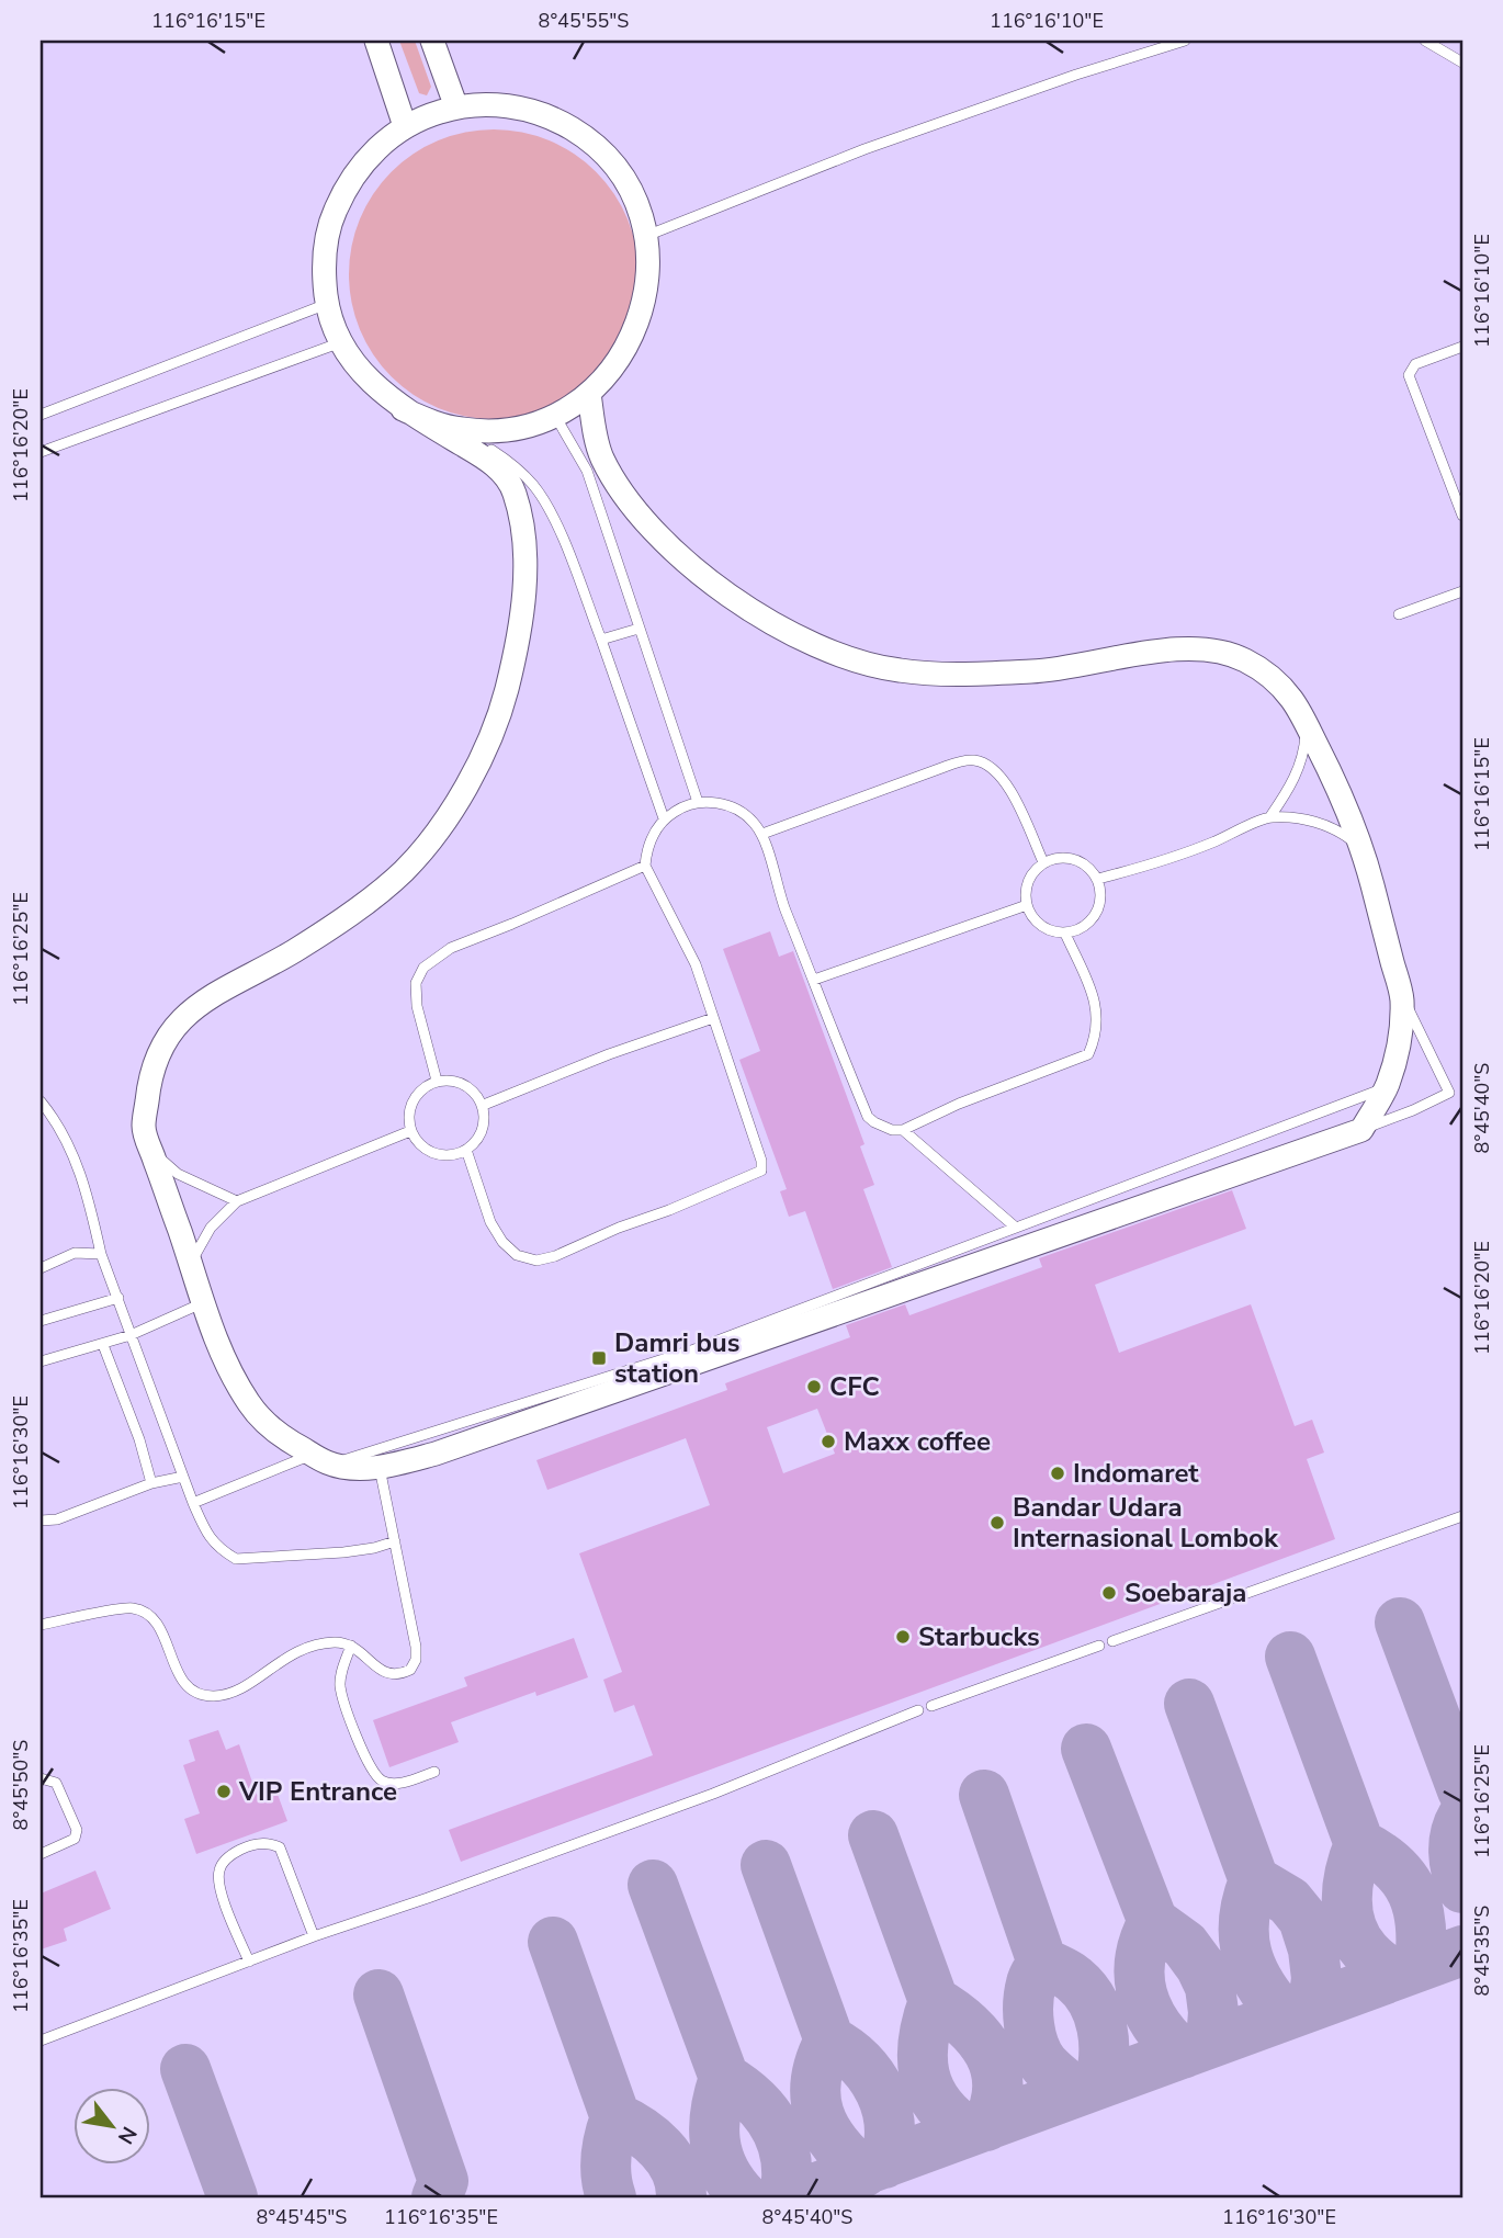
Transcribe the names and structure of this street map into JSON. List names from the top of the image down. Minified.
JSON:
{"places":{"transit":["Damri bus station"],"other":["CFC","Maxx coffee","Indomaret","Bandar Udara Internasional Lombok","Soebaraja","Starbucks","VIP Entrance"]},"north":"bottom right","coordinates":["116°16'15\"E","8°45'55\"S","116°16'10\"E","116°16'20\"E","116°16'25\"E","8°45'40\"S","116°16'30\"E","8°45'50\"S","8°45'35\"S","116°16'35\"E","8°45'45\"S"]}
